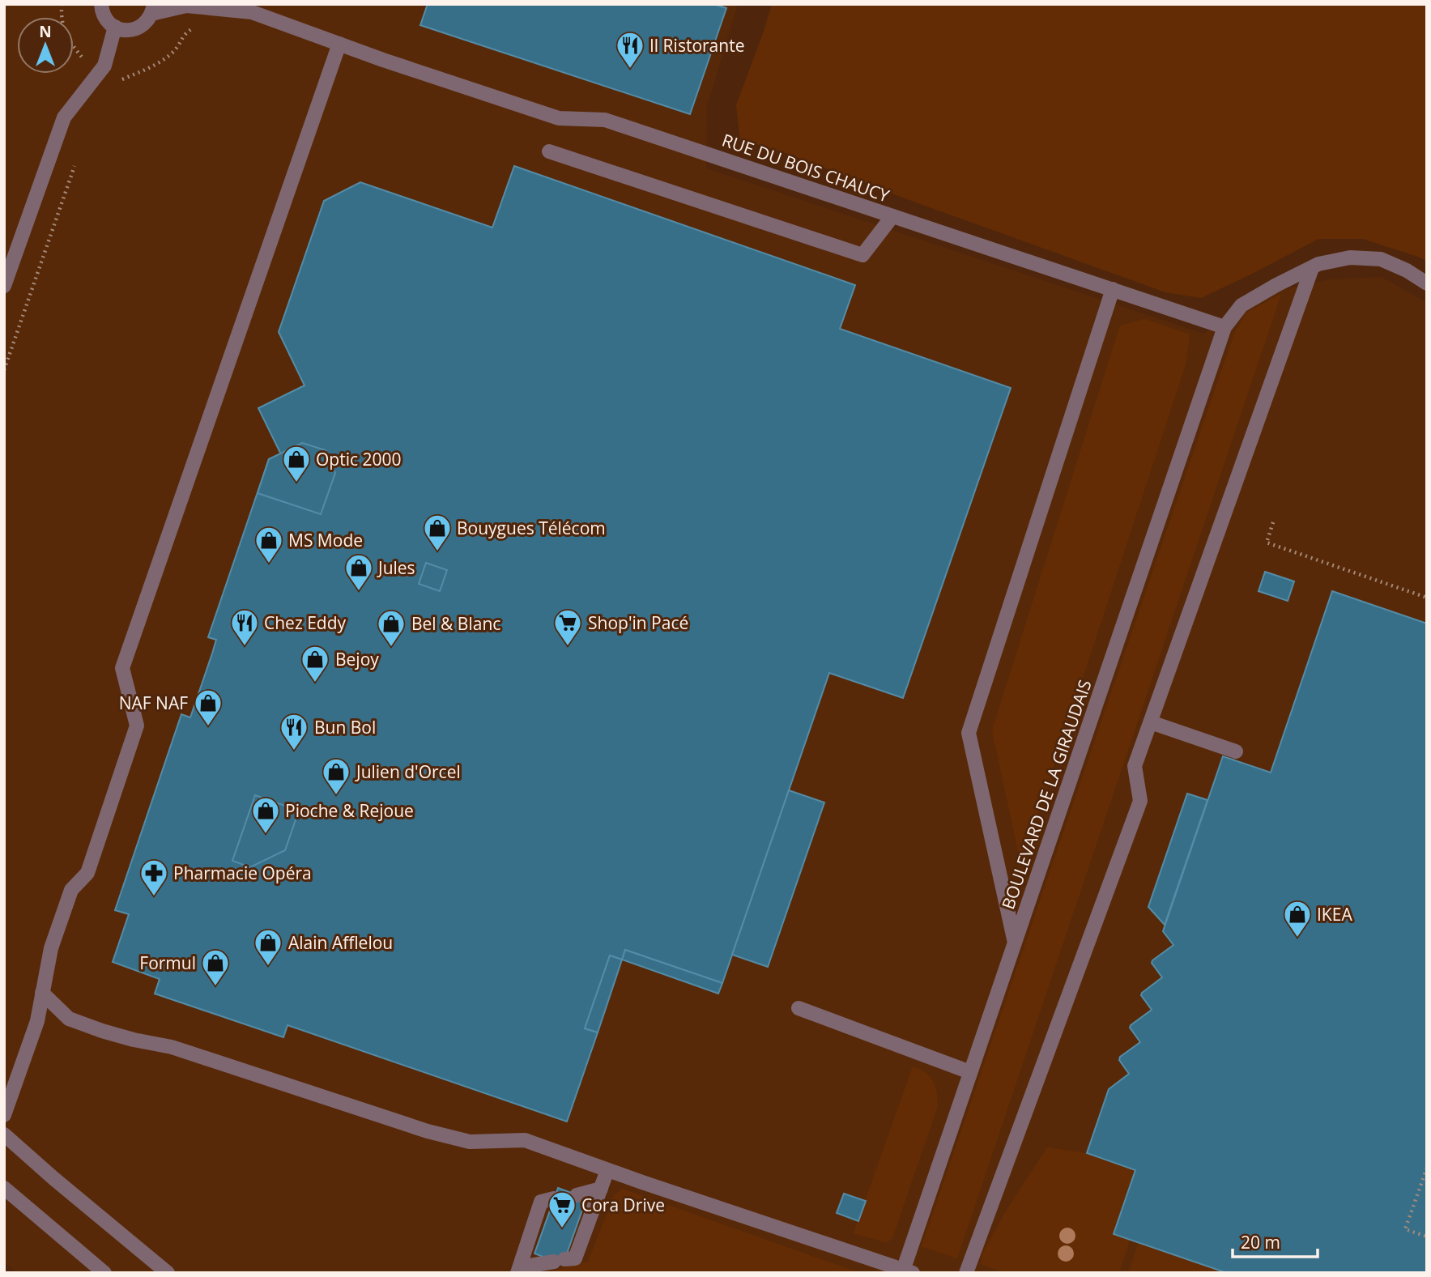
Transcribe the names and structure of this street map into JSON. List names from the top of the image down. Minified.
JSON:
{"streets":{"lane":["RUE DU BOIS CHAUCY","BOULEVARD DE LA GIRAUDAIS"]},"crossings":[["RUE DU BOIS CHAUCY","BOULEVARD DE LA GIRAUDAIS"]],"places":{"restaurant":["Il Ristorante","Chez Eddy","Bun Bol"],"shop":["Optic 2000","Bouygues Télécom","MS Mode","Jules","Bel & Blanc","Bejoy","NAF NAF","Julien d'Orcel","Pioche & Rejoue","IKEA","Alain Afflelou","Formul"],"supermarket":["Shop'in Pacé","Cora Drive"],"pharmacy":["Pharmacie Opéra"]},"scale_bar":"20 m","north":"top"}
